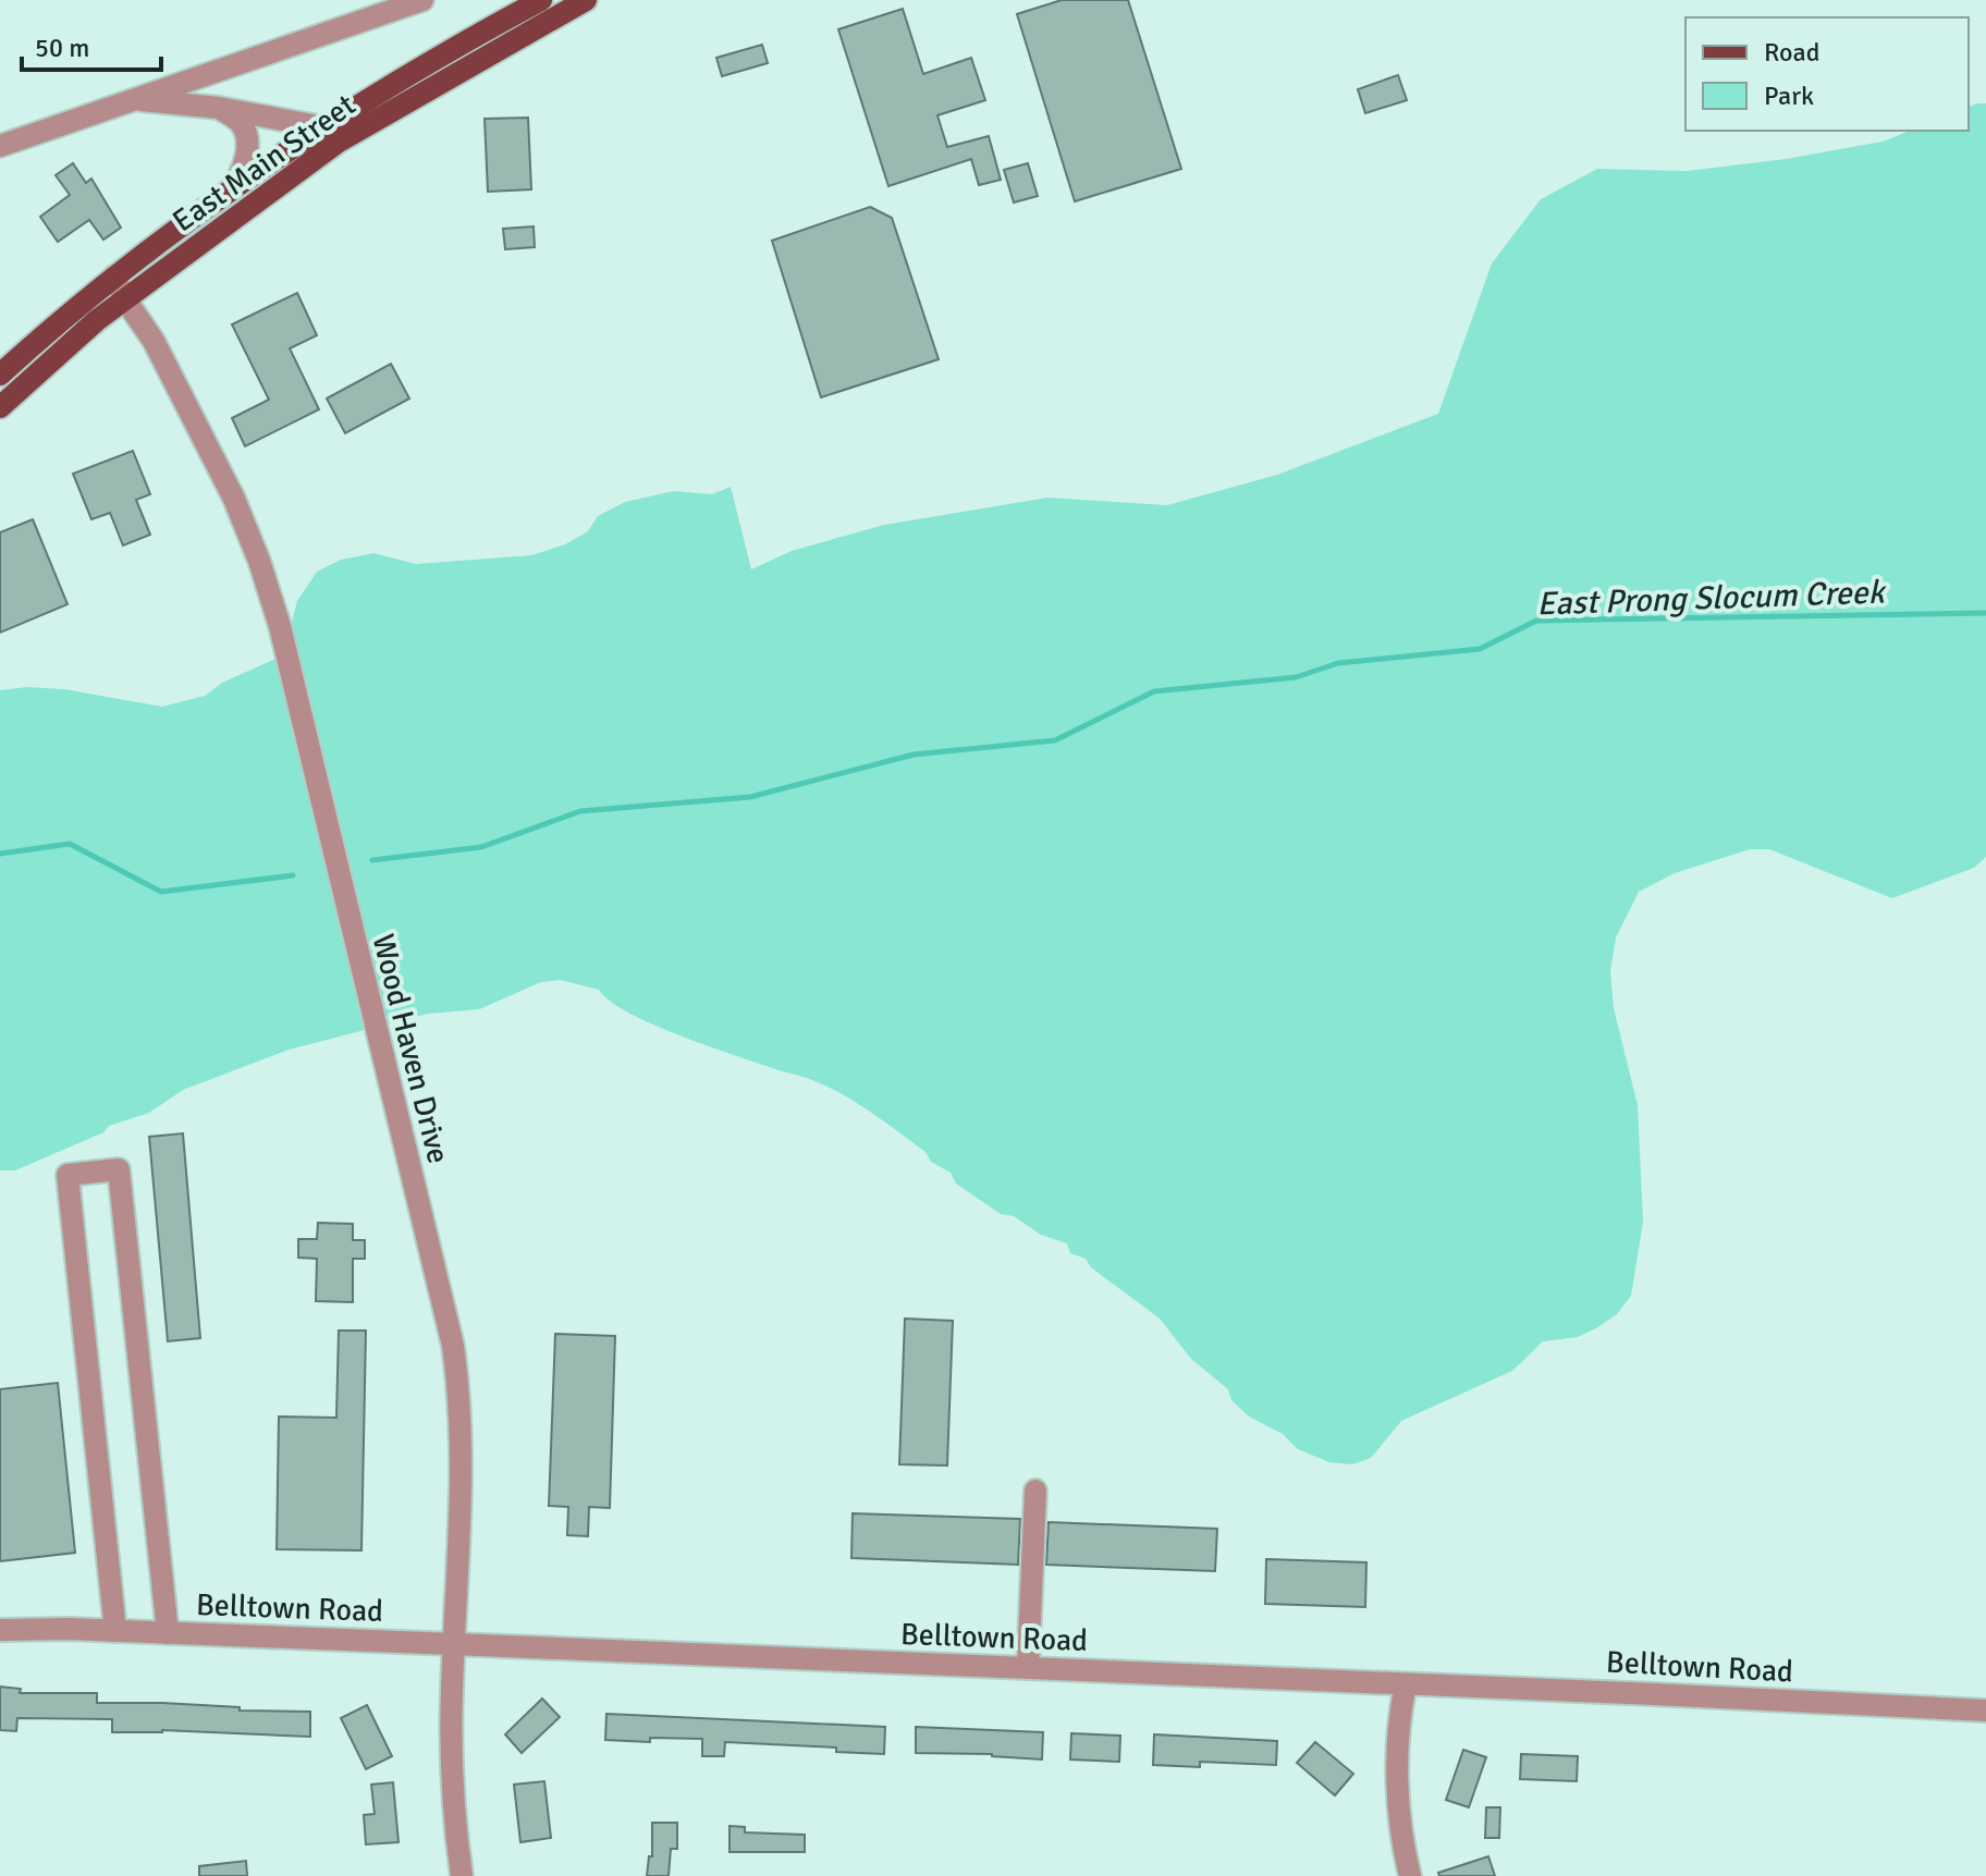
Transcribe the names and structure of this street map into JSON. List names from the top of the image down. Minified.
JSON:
{"streets":{"main road":["East Main Street"],"street":["Wood Haven Drive","Belltown Road"]},"crossings":[["East Main Street","Wood Haven Drive"],["Wood Haven Drive","Belltown Road"]],"water":["East Prong Slocum Creek"],"legend":["Road","Park"],"scale_bar":"50 m"}
